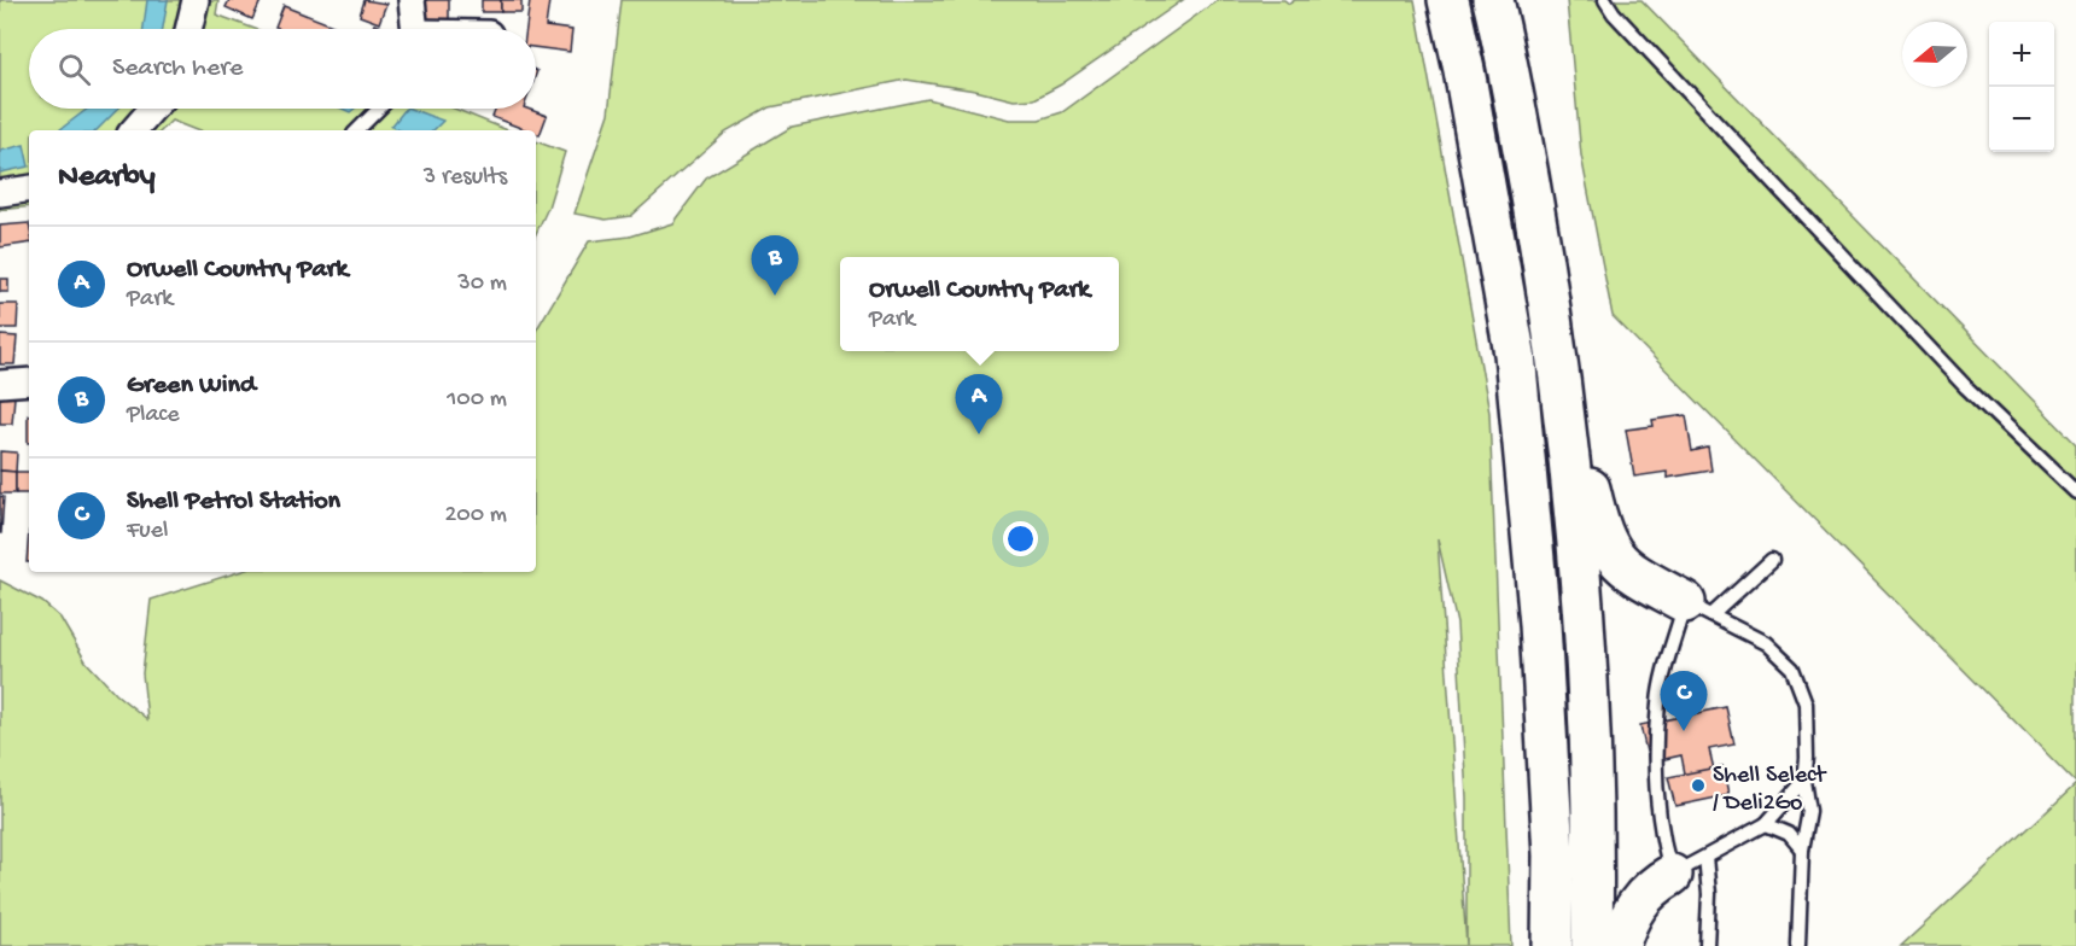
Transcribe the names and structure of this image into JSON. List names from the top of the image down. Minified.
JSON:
{"places":["Shell Select / Deli2Go"],"north":"left","page":{"map_buttons":["+","−"],"search":"Search here","heading":["Nearby","3 results"],"list":[{"mark":"A","name":"Orwell Country Park","note":"Park","value":"30 m"},{"mark":"B","name":"Green Wind","note":"Place","value":"100 m"},{"mark":"C","name":"Shell Petrol Station","note":"Fuel","value":"200 m"}],"pins":["B","A","C"],"popup":["Orwell Country Park","Park"]}}
